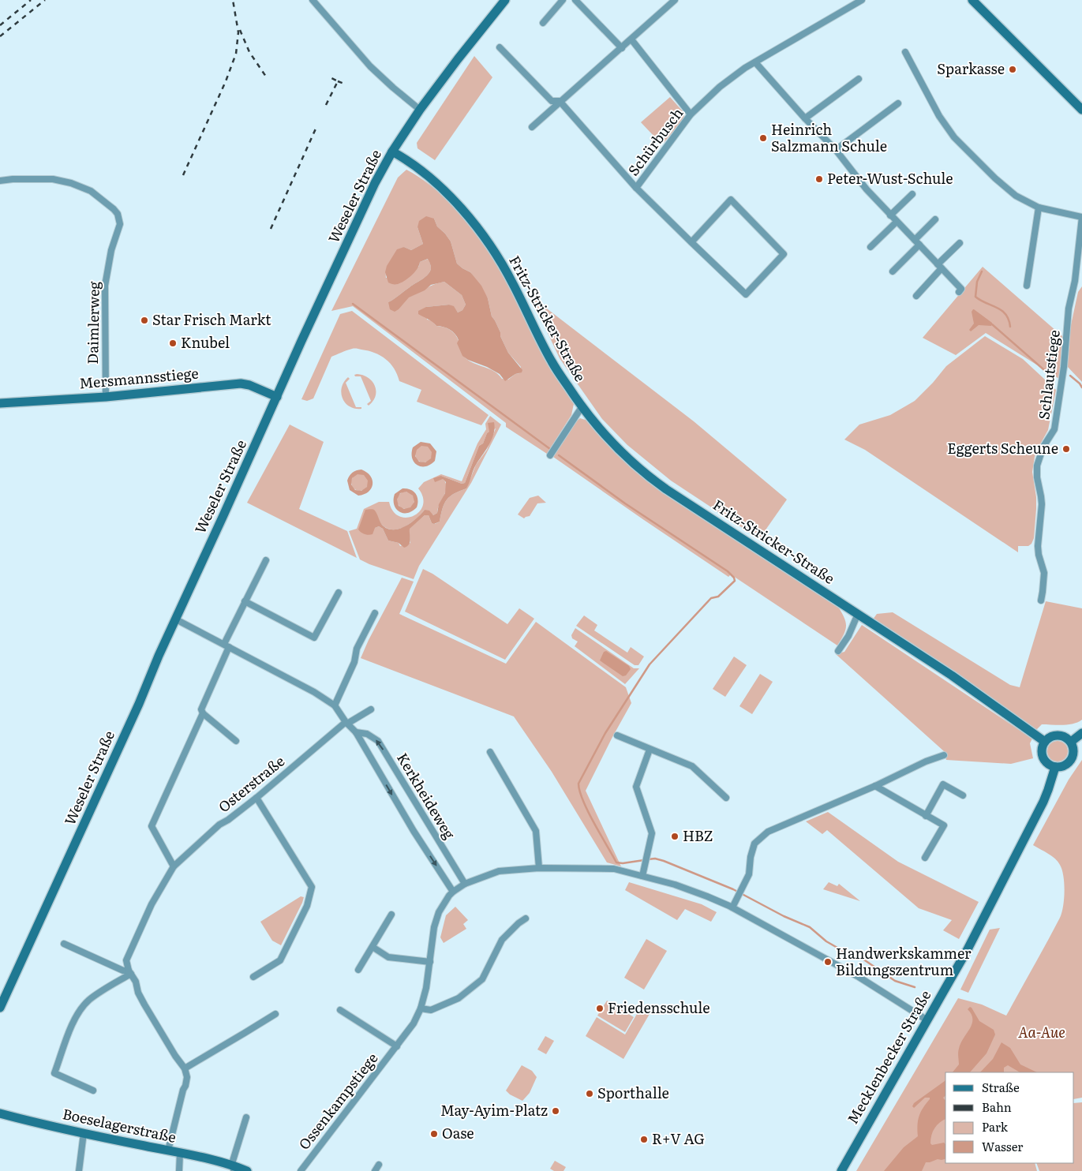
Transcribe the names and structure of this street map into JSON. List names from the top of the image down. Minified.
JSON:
{"streets":{"main road":["Weseler Straße","Fritz-Stricker-Straße","Mersmannsstiege","Mecklenbecker Straße","Boeselagerstraße"],"street":["Schürbusch","Daimlerweg","Schlautstiege","Osterstraße","Kerkheideweg","Ossenkampstiege"]},"crossings":[["Weseler Straße","Fritz-Stricker-Straße"],["Weseler Straße","Mersmannsstiege"],["Weseler Straße","Kerkheideweg"],["Fritz-Stricker-Straße","Mecklenbecker Straße"],["Daimlerweg","Mersmannsstiege"],["Osterstraße","Kerkheideweg"],["Kerkheideweg","Ossenkampstiege"],["Mecklenbecker Straße","Ossenkampstiege"]],"parks":["Aa-Aue"],"places":["Sparkasse","Heinrich Salzmann Schule","Peter-Wust-Schule","Star Frisch Markt","Knubel","Eggerts Scheune","HBZ","Handwerkskammer Bildungszentrum","Friedensschule","Sporthalle","May-Ayim-Platz","Oase","R+V AG"],"legend":["Straße","Bahn","Park","Wasser"]}
